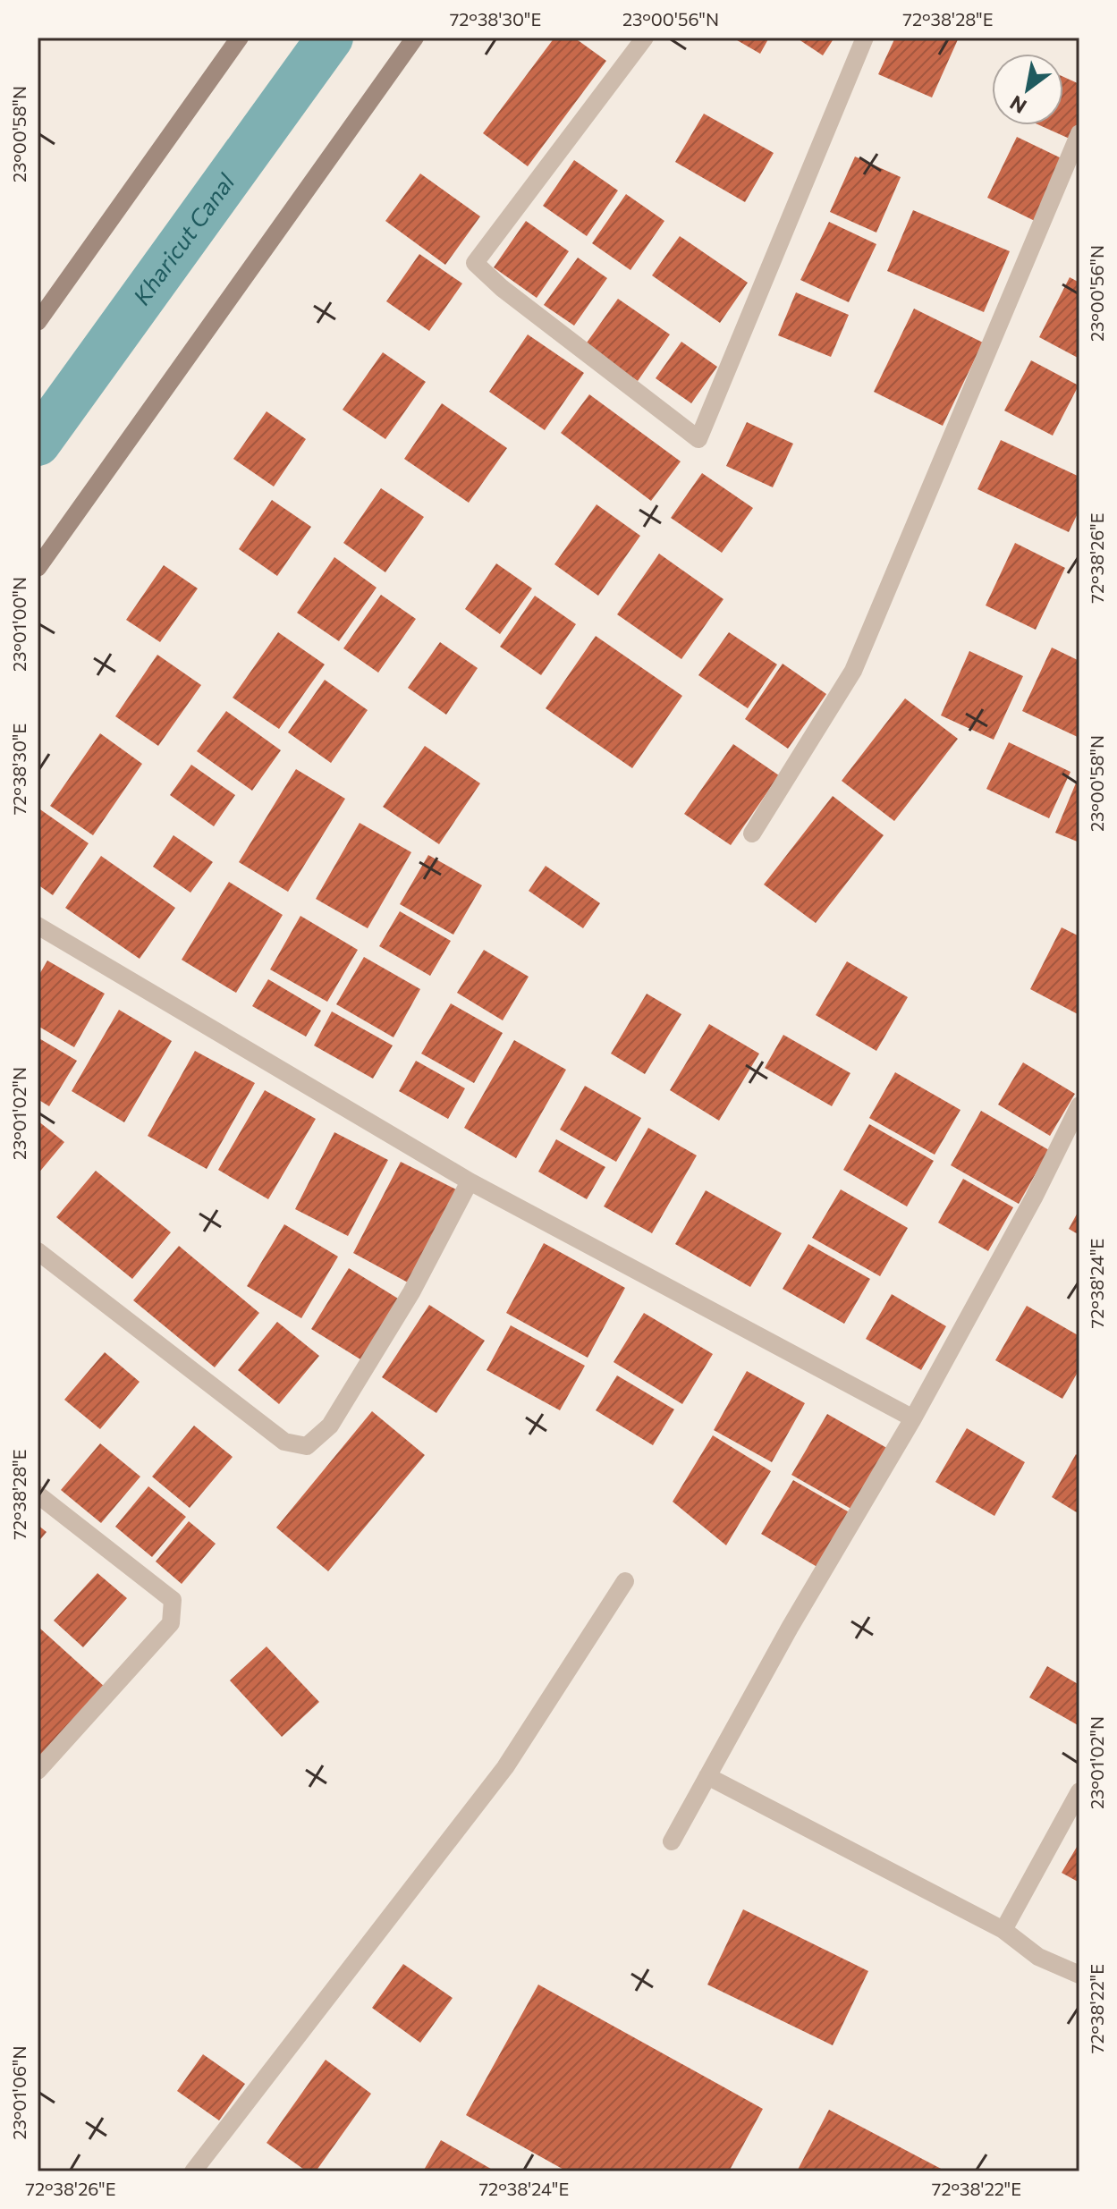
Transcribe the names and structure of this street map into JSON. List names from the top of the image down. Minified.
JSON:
{"water":["Kharicut Canal"],"north":"bottom left","coordinates":["72°38'30\"E","23°00'56\"N","72°38'28\"E","23°00'58\"N","72°38'26\"E","23°01'00\"N","23°01'02\"N","72°38'24\"E","72°38'22\"E","23°01'06\"N"]}
